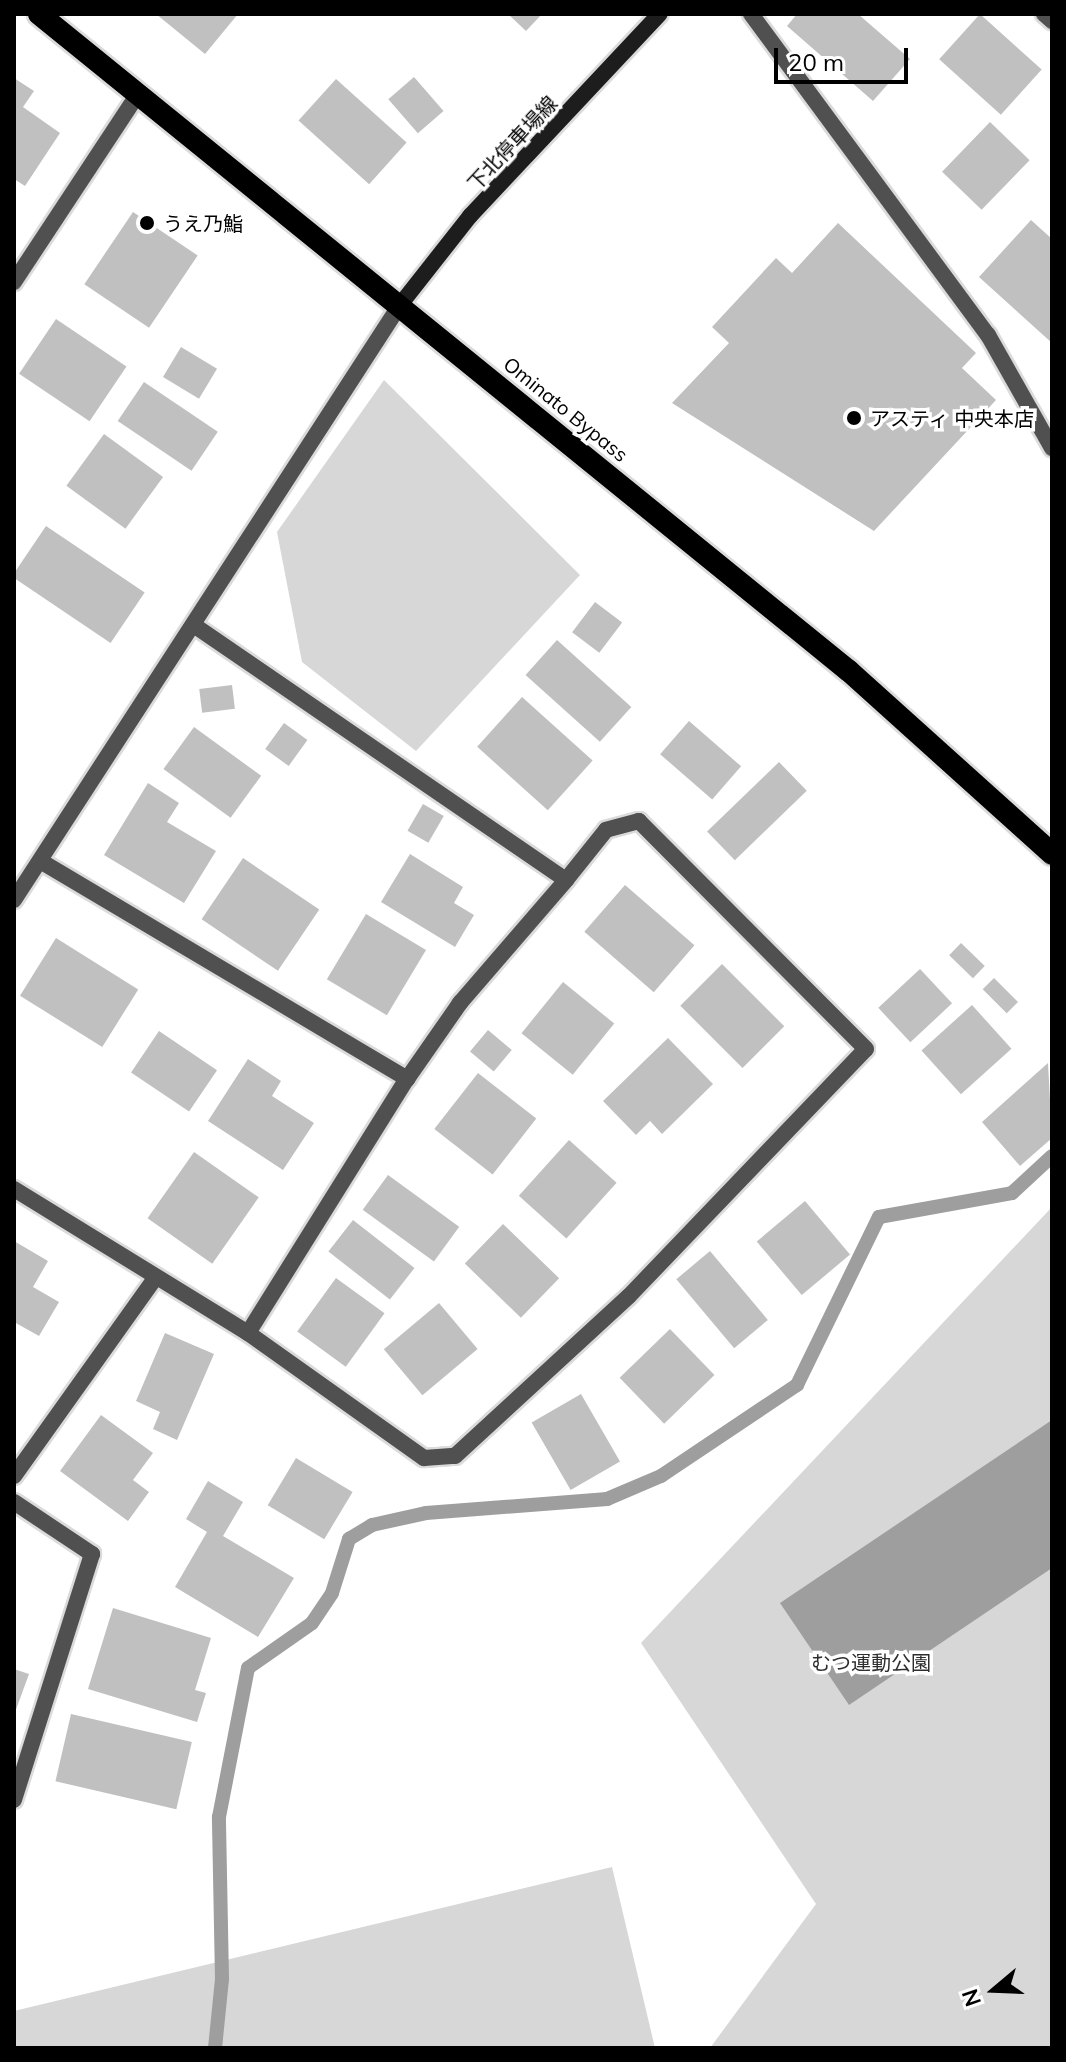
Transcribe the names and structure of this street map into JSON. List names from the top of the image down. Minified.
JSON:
{"streets":{"highway":["Ominato Bypass"],"main road":["下北停車場線"]},"crossings":[["下北停車場線","Ominato Bypass"]],"parks":["むつ運動公園"],"places":["うえ乃鮨","アスティ 中央本店"],"scale_bar":"20 m","north":"left"}
